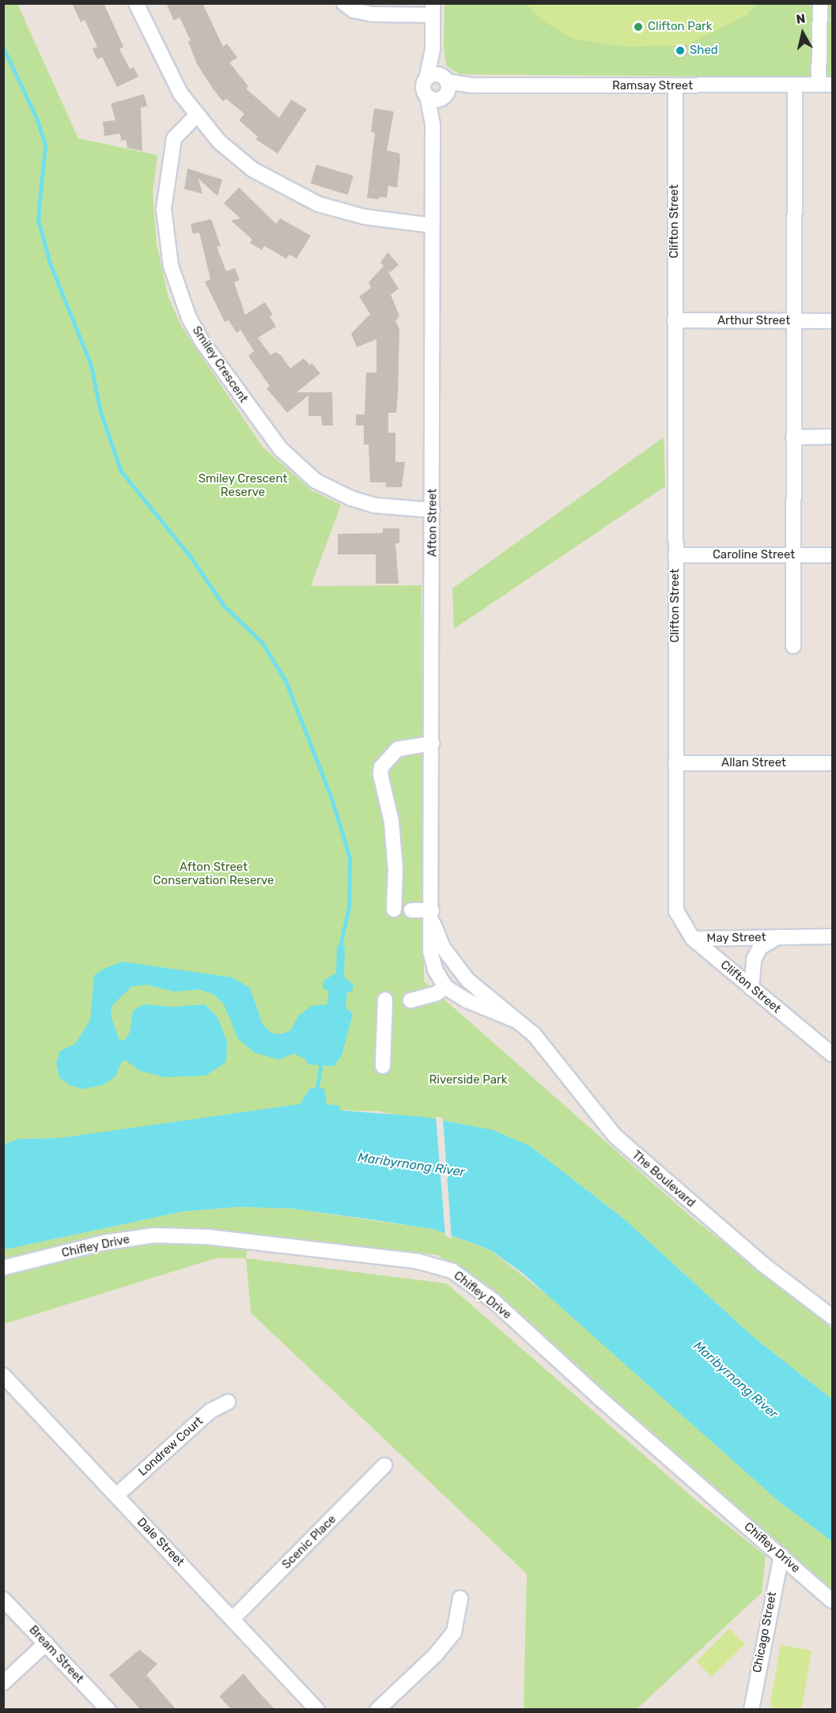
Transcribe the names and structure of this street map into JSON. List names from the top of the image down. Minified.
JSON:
{"streets":{"street":["Ramsay Street","Clifton Street","Arthur Street","Smiley Crescent","Afton Street","Caroline Street","Allan Street","May Street","The Boulevard","Chifley Drive","Londrew Court","Dale Street","Scenic Place","Chicago Street","Bream Street"]},"crossings":[["Ramsay Street","Clifton Street"],["Ramsay Street","Afton Street"],["Clifton Street","Arthur Street"],["Clifton Street","Caroline Street"],["Clifton Street","Allan Street"],["Clifton Street","May Street"],["Smiley Crescent","Afton Street"],["Afton Street","The Boulevard"],["Chifley Drive","Chicago Street"],["Londrew Court","Dale Street"],["Dale Street","Scenic Place"]],"water":["Maribyrnong River"],"parks":["Smiley Crescent Reserve","Afton Street Conservation Reserve","Riverside Park"],"places":["Clifton Park","Shed"],"north":"top"}
